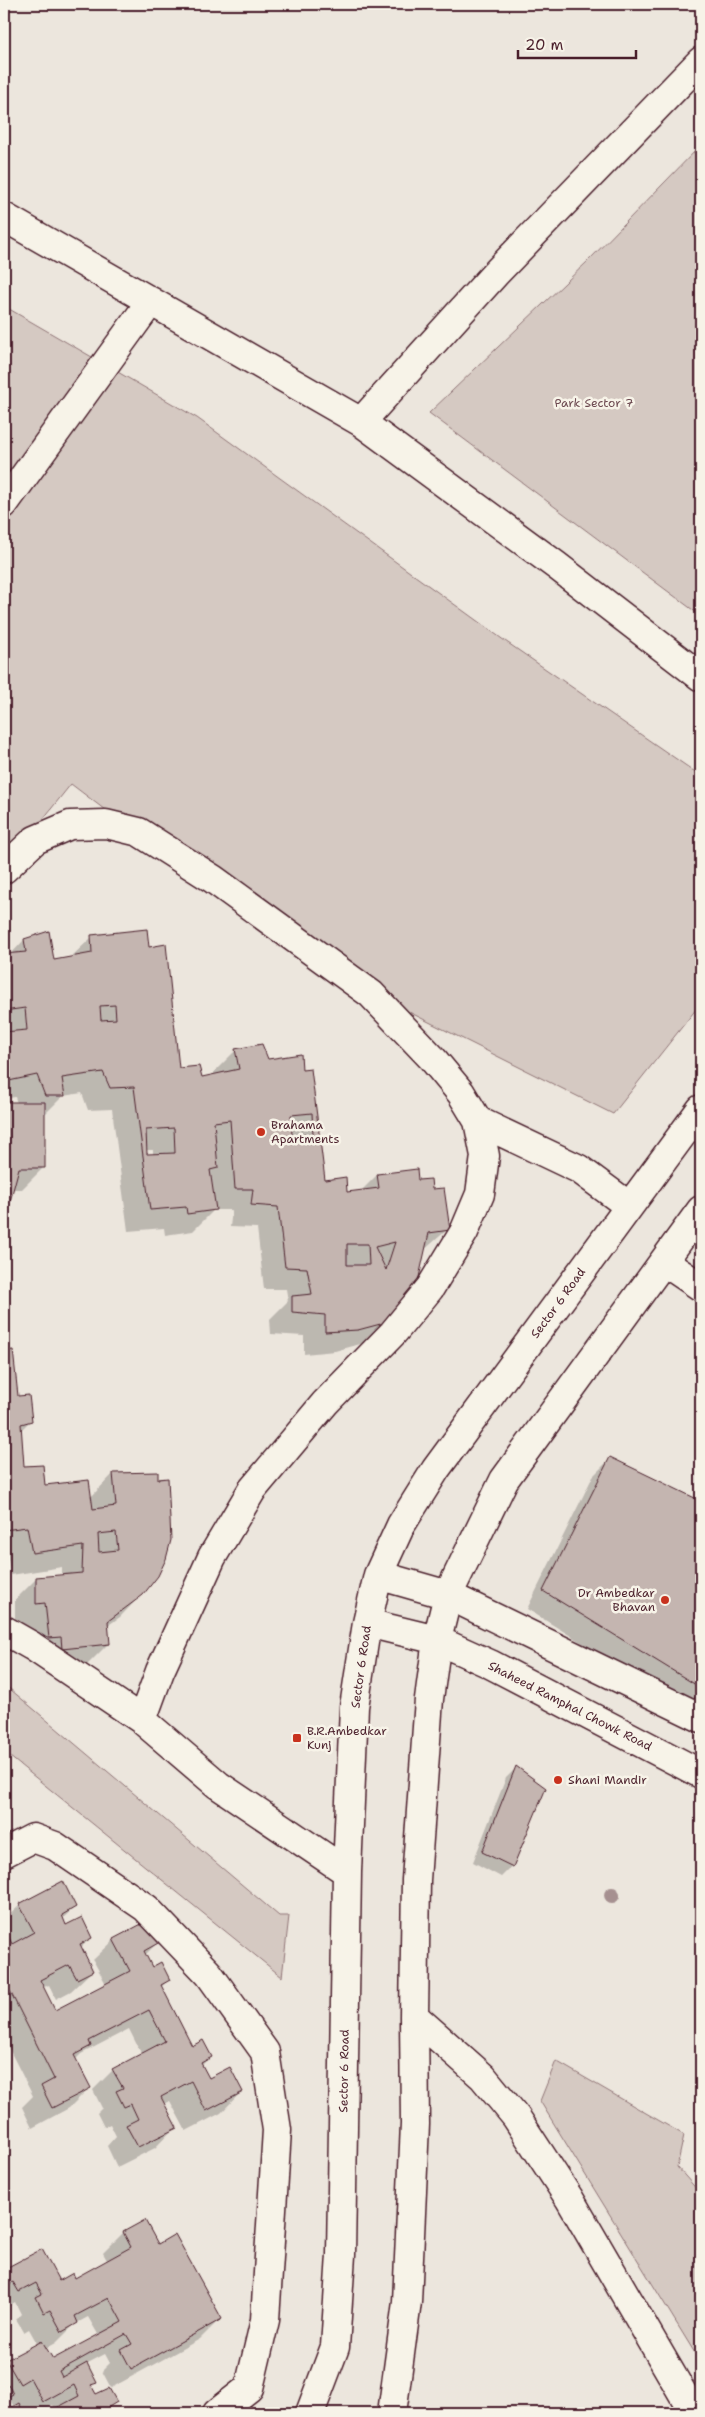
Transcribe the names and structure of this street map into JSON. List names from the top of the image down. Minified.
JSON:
{"streets":{"street":["Sector 6 Road","Shaheed Ramphal Chowk Road"]},"crossings":[["Sector 6 Road","Shaheed Ramphal Chowk Road"]],"parks":["Park Sector 7"],"places":{"other":["Brahama Apartments","Dr Ambedkar Bhavan","Shani Mandir"],"transit":["B.R.Ambedkar Kunj"]},"scale_bar":"20 m"}
